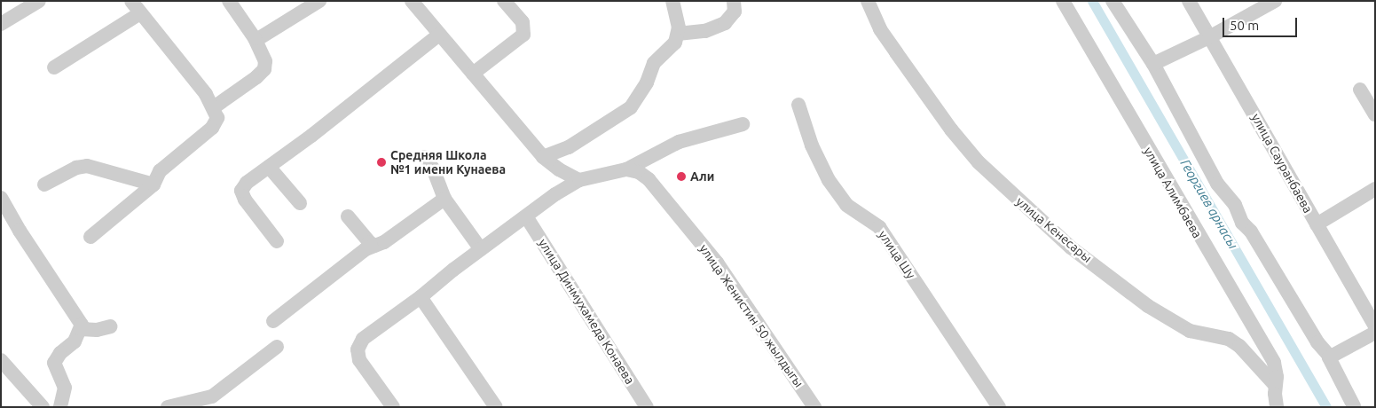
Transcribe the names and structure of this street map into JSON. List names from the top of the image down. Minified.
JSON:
{"streets":{"street":["улица Сауранбаева","улица Алимбаева","улица Кенесары","улица Шу","улица Динмухамеда Конаева","улица Женистин 50 жылдыгы"]},"crossings":[["улица Алимбаева","улица Кенесары"]],"water":["Георгиев арнасы"],"places":["Средняя Школа №1 имени Кунаева","Али"],"scale_bar":"50 m"}
